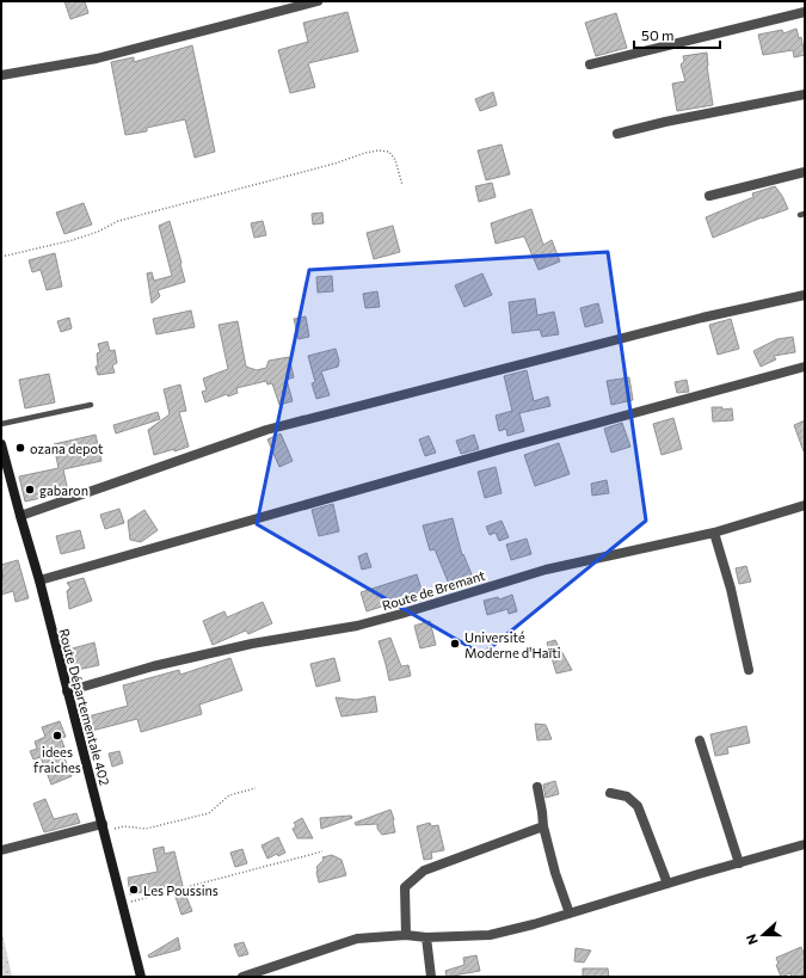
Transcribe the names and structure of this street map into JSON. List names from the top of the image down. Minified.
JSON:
{"streets":{"main road":["Route Départementale 402"],"street":["Route de Bremant"]},"crossings":[["Route de Bremant","Route Départementale 402"]],"places":["ozana depot","gabaron","Université Moderne d'Haïti","idees fraiches","Les Poussins"],"scale_bar":"50 m","north":"left"}
